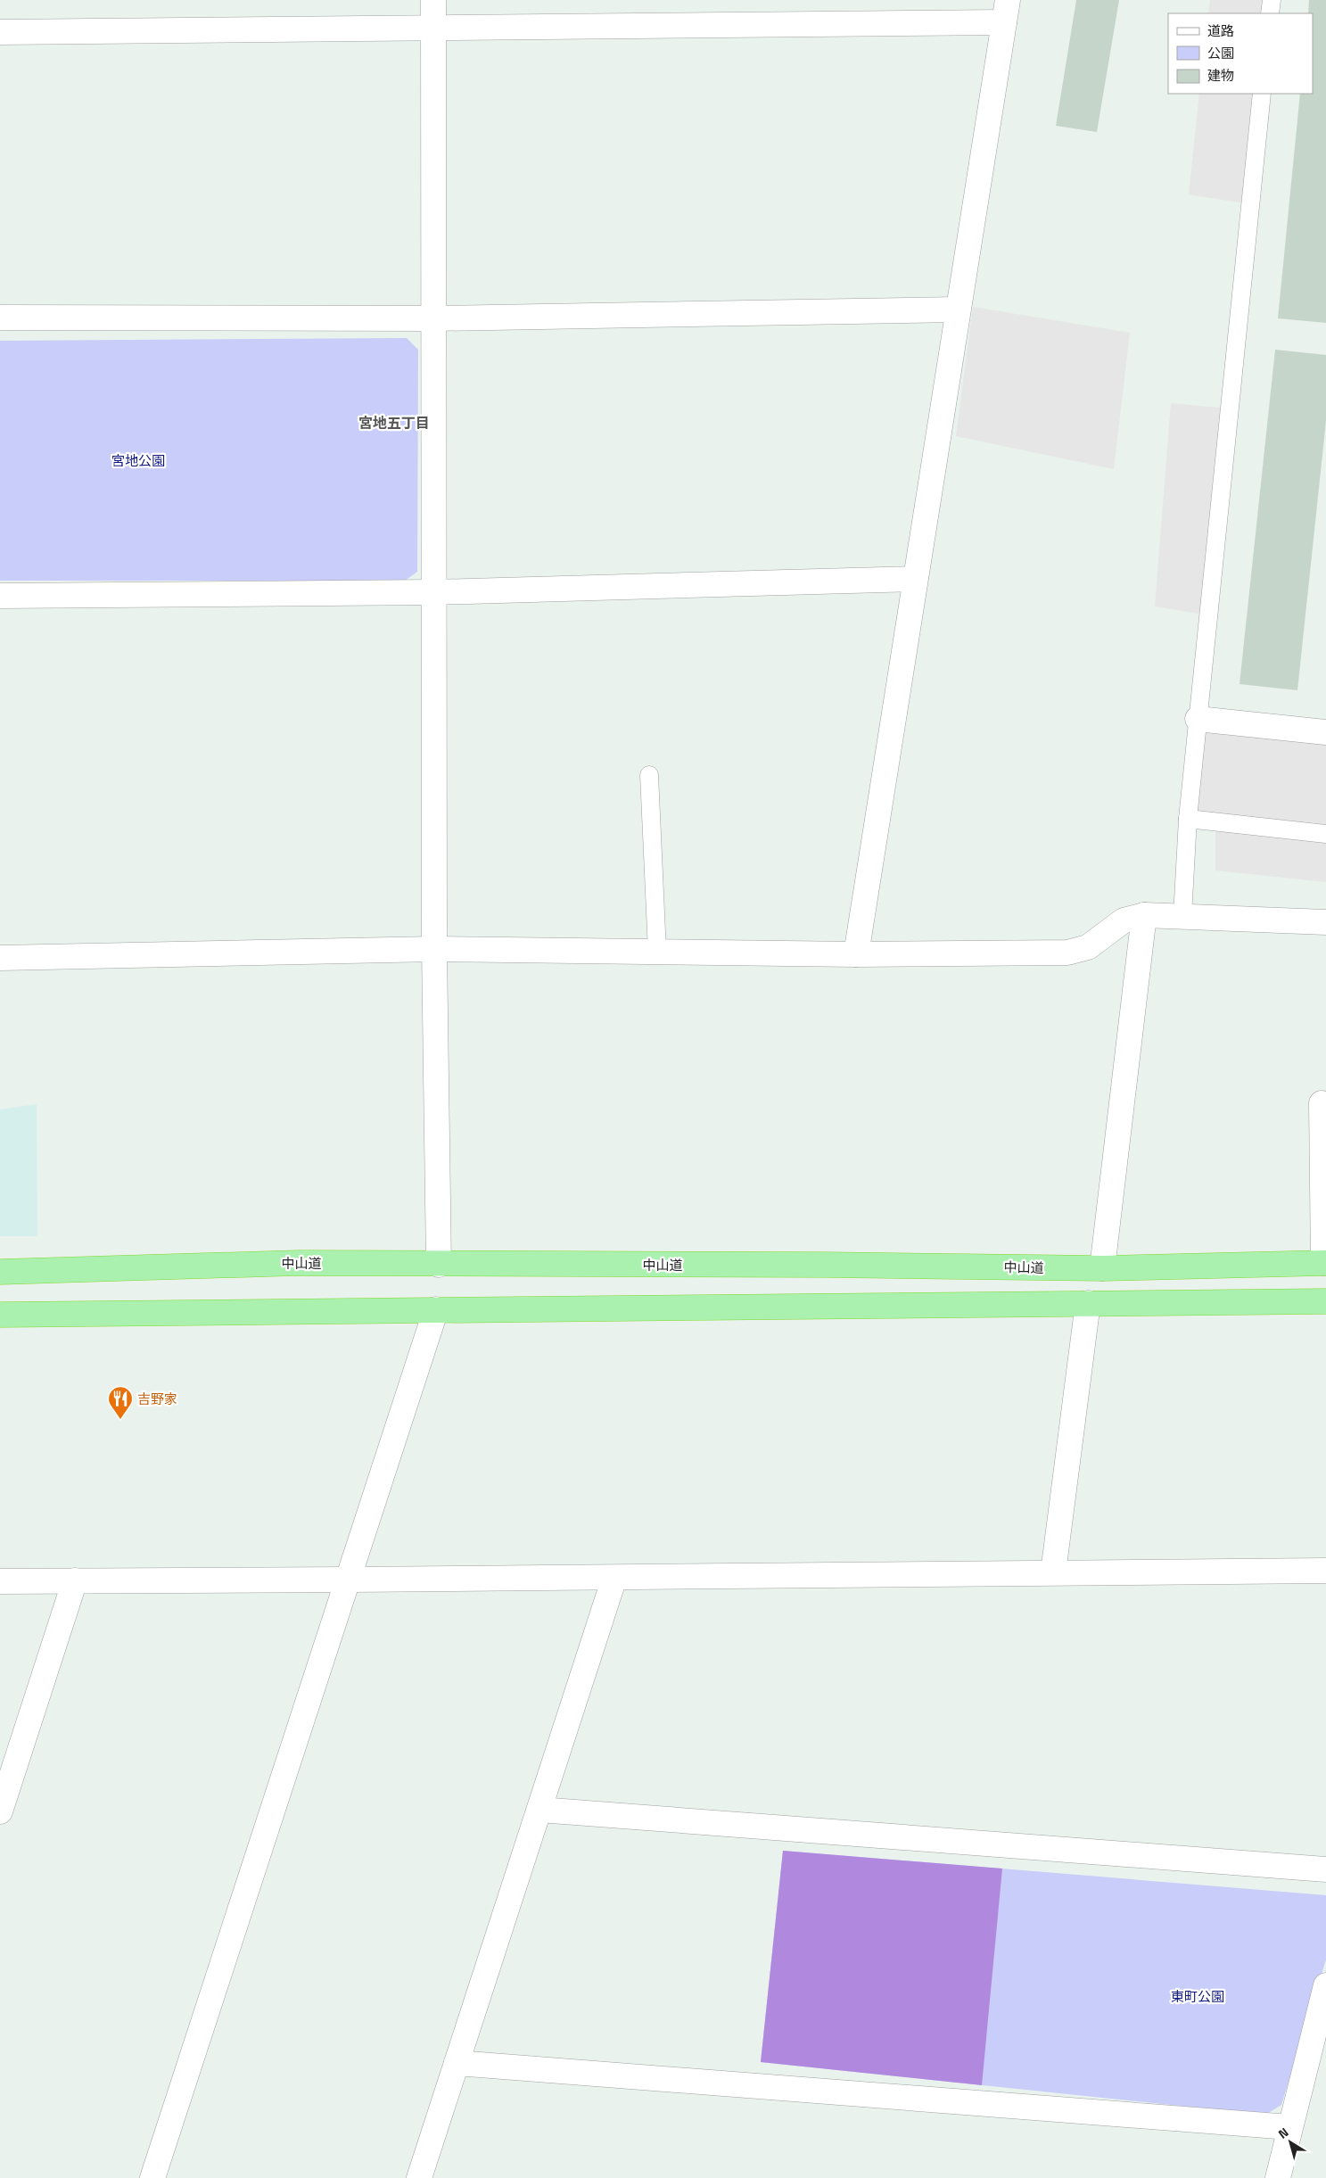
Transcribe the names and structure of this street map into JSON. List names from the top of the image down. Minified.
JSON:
{"streets":{"highway":["中山道"]},"districts":["宮地五丁目"],"parks":["宮地公園","東町公園"],"places":{"restaurant":["吉野家"]},"legend":["道路","公園","建物"],"north":"top left"}
